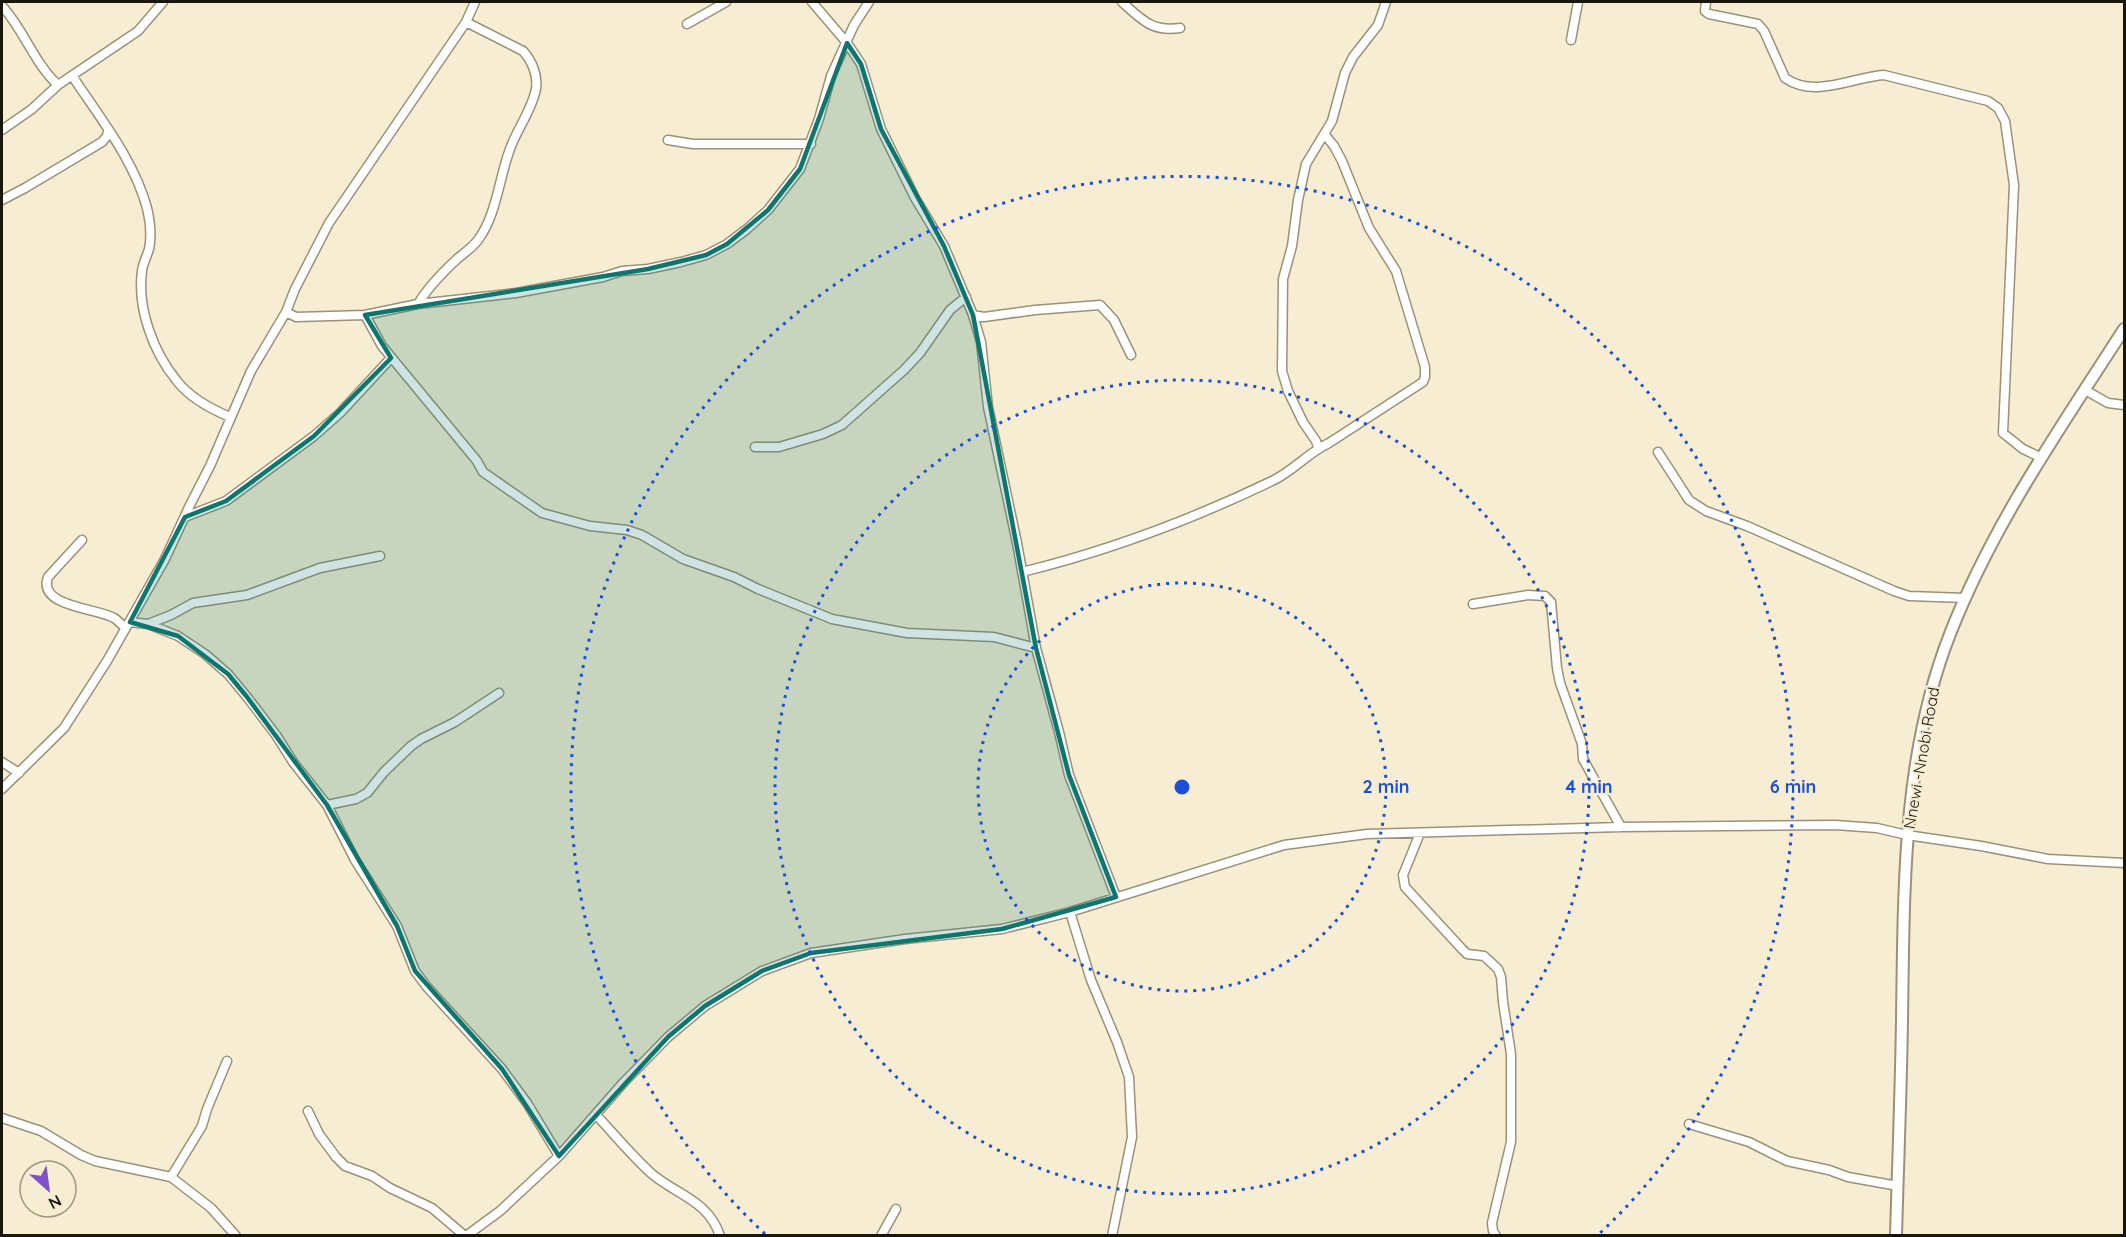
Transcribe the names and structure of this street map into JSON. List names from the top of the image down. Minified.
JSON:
{"streets":{"main road":["Nnewi -Nnobi Road"]},"north":"bottom right","rings":["2 min","4 min","6 min"]}
